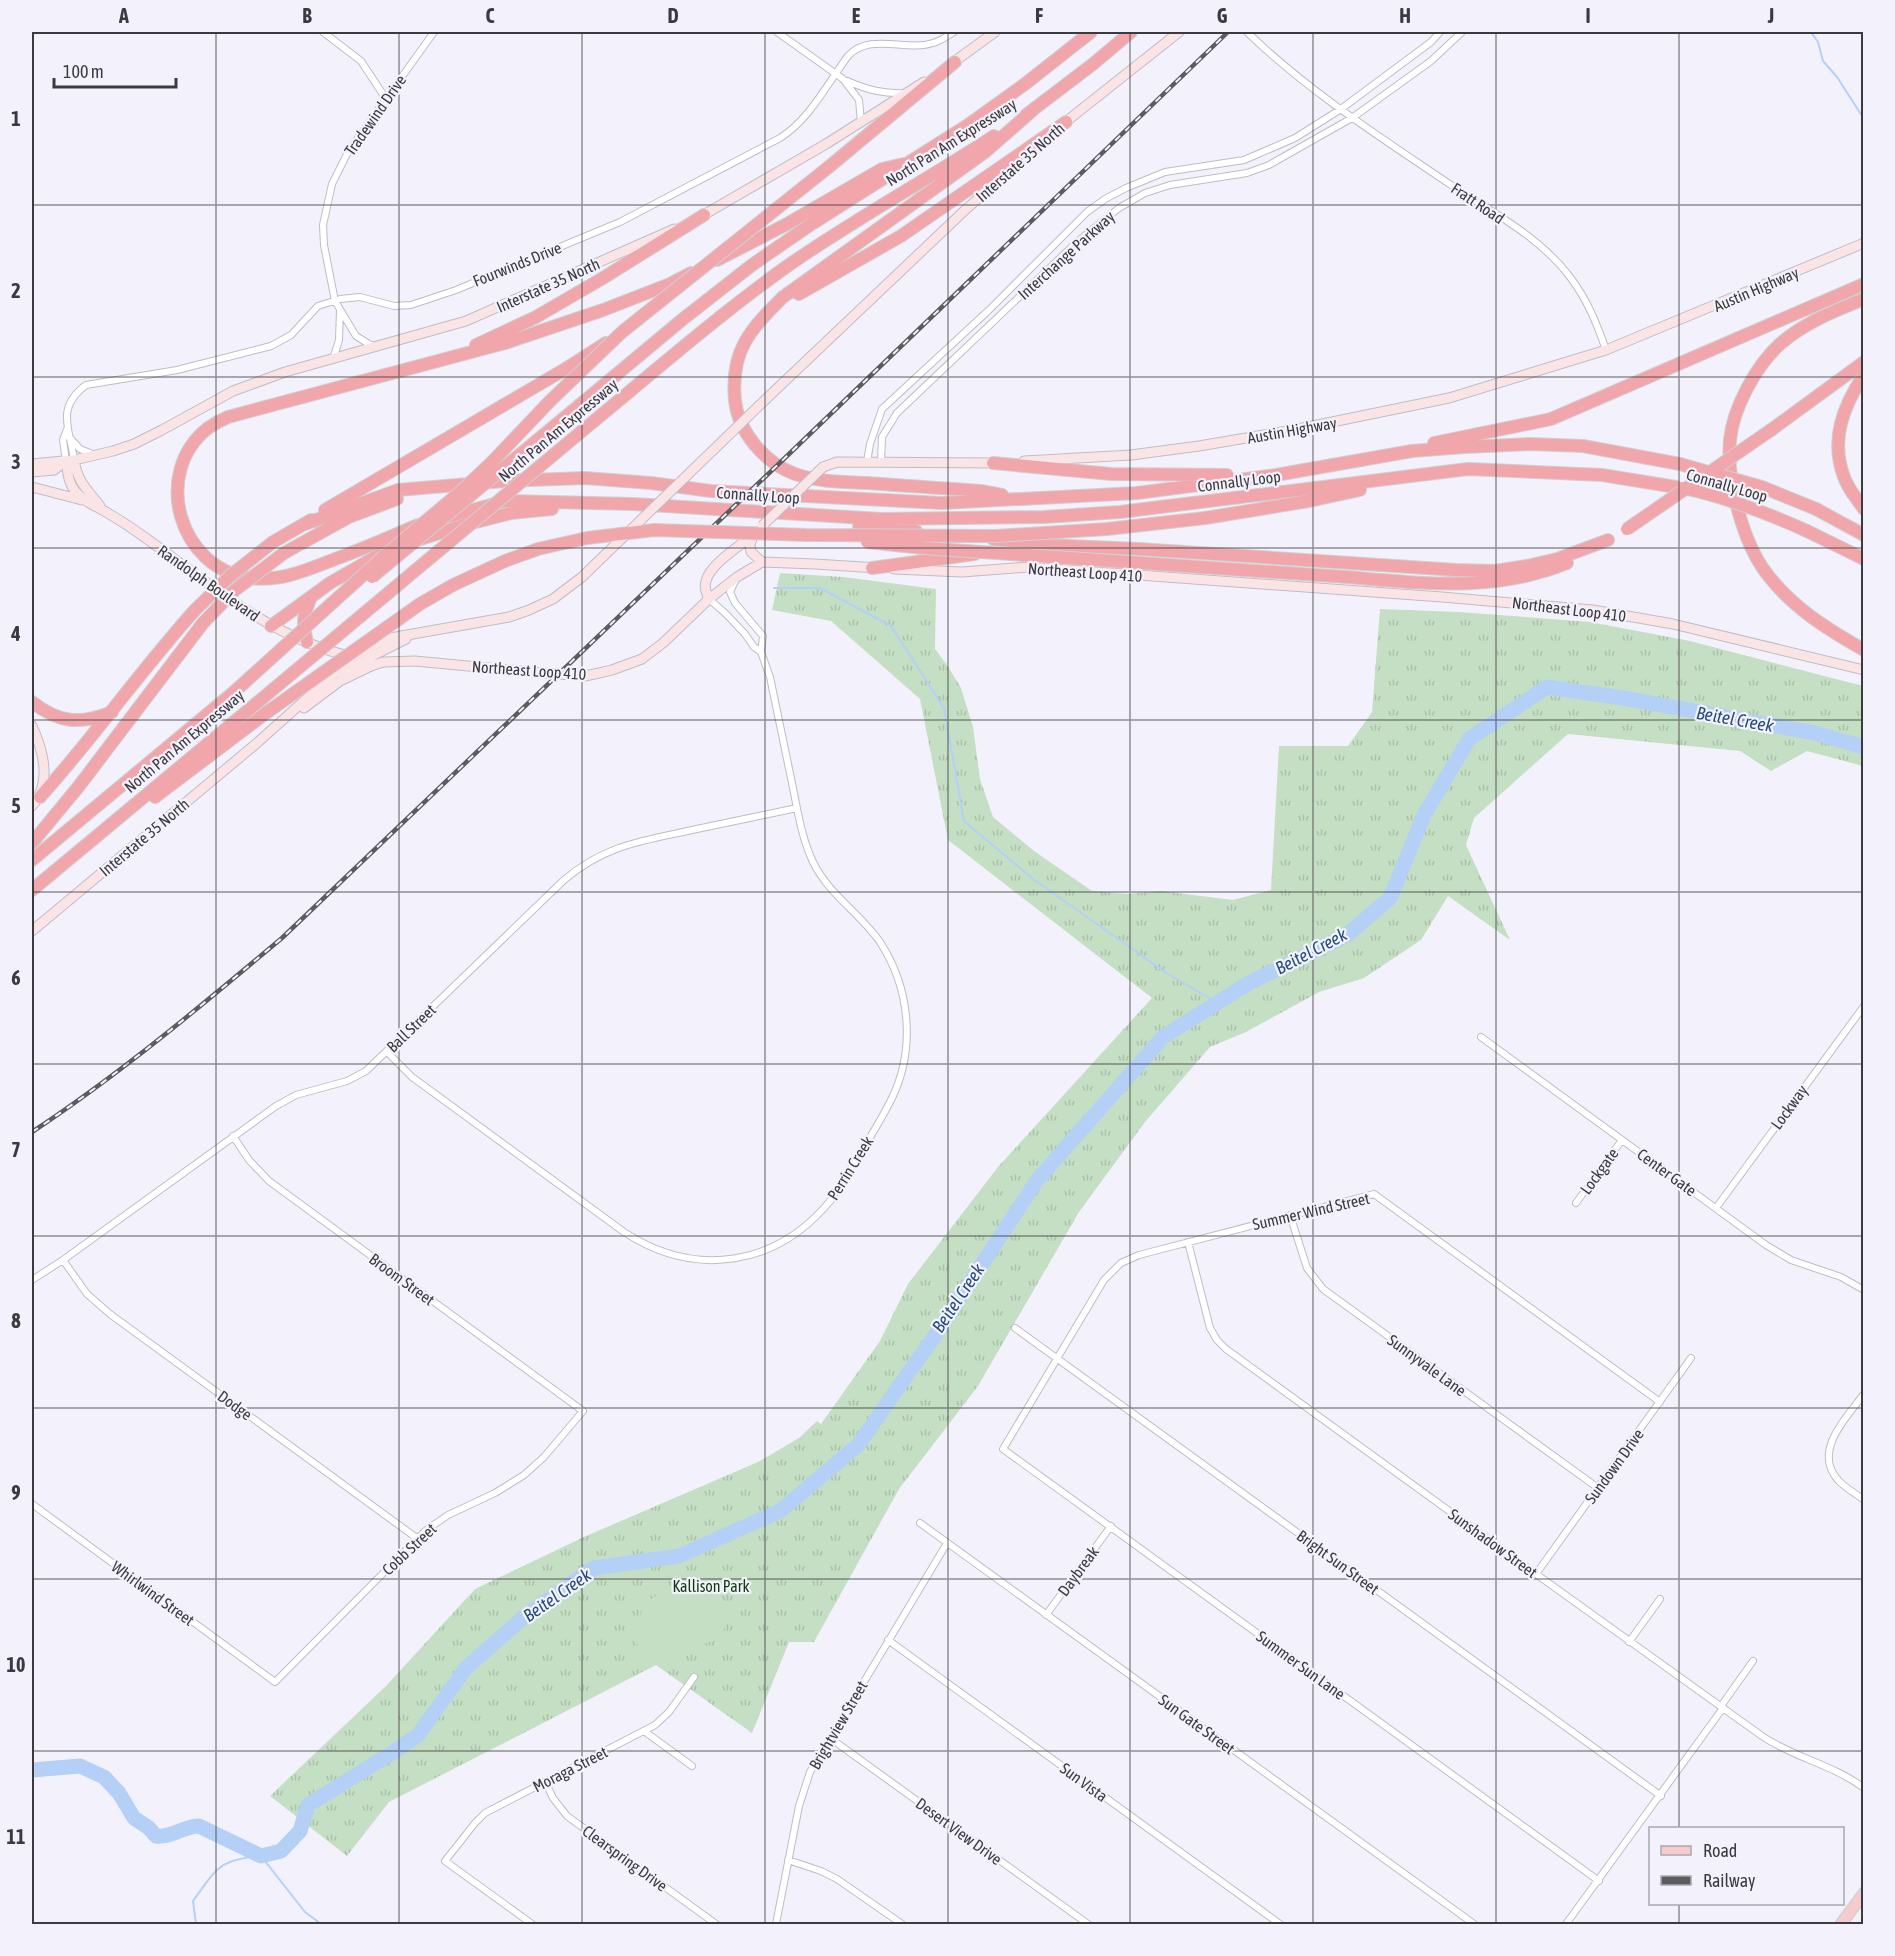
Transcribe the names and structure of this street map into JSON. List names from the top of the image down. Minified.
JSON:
{"streets":{"highway":["North Pan Am Expressway","Connally Loop"],"main road":["Interstate 35 North","Austin Highway","Northeast Loop 410","Randolph Boulevard"],"street":["Tradewind Drive","Fratt Road","Interchange Parkway","Fourwinds Drive","Ball Street","Lockway","Perrin Creek","Lockgate","Center Gate","Summer Wind Street","Broom Street","Sunnyvale Lane","Dodge","Sundown Drive","Sunshadow Street","Cobb Street","Bright Sun Street","Daybreak","Whirlwind Street","Summer Sun Lane","Sun Gate Street","Brightview Street","Moraga Street","Sun Vista","Desert View Drive","Clearspring Drive"]},"crossings":[["Tradewind Drive","Interstate 35 North"],["Tradewind Drive","Fourwinds Drive"],["Interstate 35 North","Fourwinds Drive"],["Interstate 35 North","Northeast Loop 410"],["Interstate 35 North","Randolph Boulevard"],["Fratt Road","Interchange Parkway"],["Fratt Road","Austin Highway"],["Interchange Parkway","Austin Highway"],["Fourwinds Drive","Randolph Boulevard"],["Austin Highway","Northeast Loop 410"],["Austin Highway","Perrin Creek"],["Northeast Loop 410","Perrin Creek"],["Ball Street","Perrin Creek"],["Ball Street","Broom Street"],["Ball Street","Dodge"],["Lockway","Center Gate"],["Lockgate","Center Gate"],["Summer Wind Street","Sunnyvale Lane"],["Summer Wind Street","Sundown Drive"],["Summer Wind Street","Sunshadow Street"],["Summer Wind Street","Bright Sun Street"],["Summer Wind Street","Summer Sun Lane"],["Broom Street","Cobb Street"],["Sunnyvale Lane","Sundown Drive"],["Dodge","Cobb Street"],["Sundown Drive","Sunshadow Street"],["Cobb Street","Whirlwind Street"],["Daybreak","Summer Sun Lane"],["Daybreak","Sun Gate Street"],["Sun Gate Street","Brightview Street"],["Brightview Street","Sun Vista"],["Brightview Street","Desert View Drive"],["Moraga Street","Clearspring Drive"]],"water":["Beitel Creek"],"parks":["Kallison Park"],"legend":["Road","Railway"],"scale_bar":"100 m","grid":{"columns":["A","B","C","D","E","F","G","H","I","J"],"rows":["1","2","3","4","5","6","7","8","9","10","11"]}}
